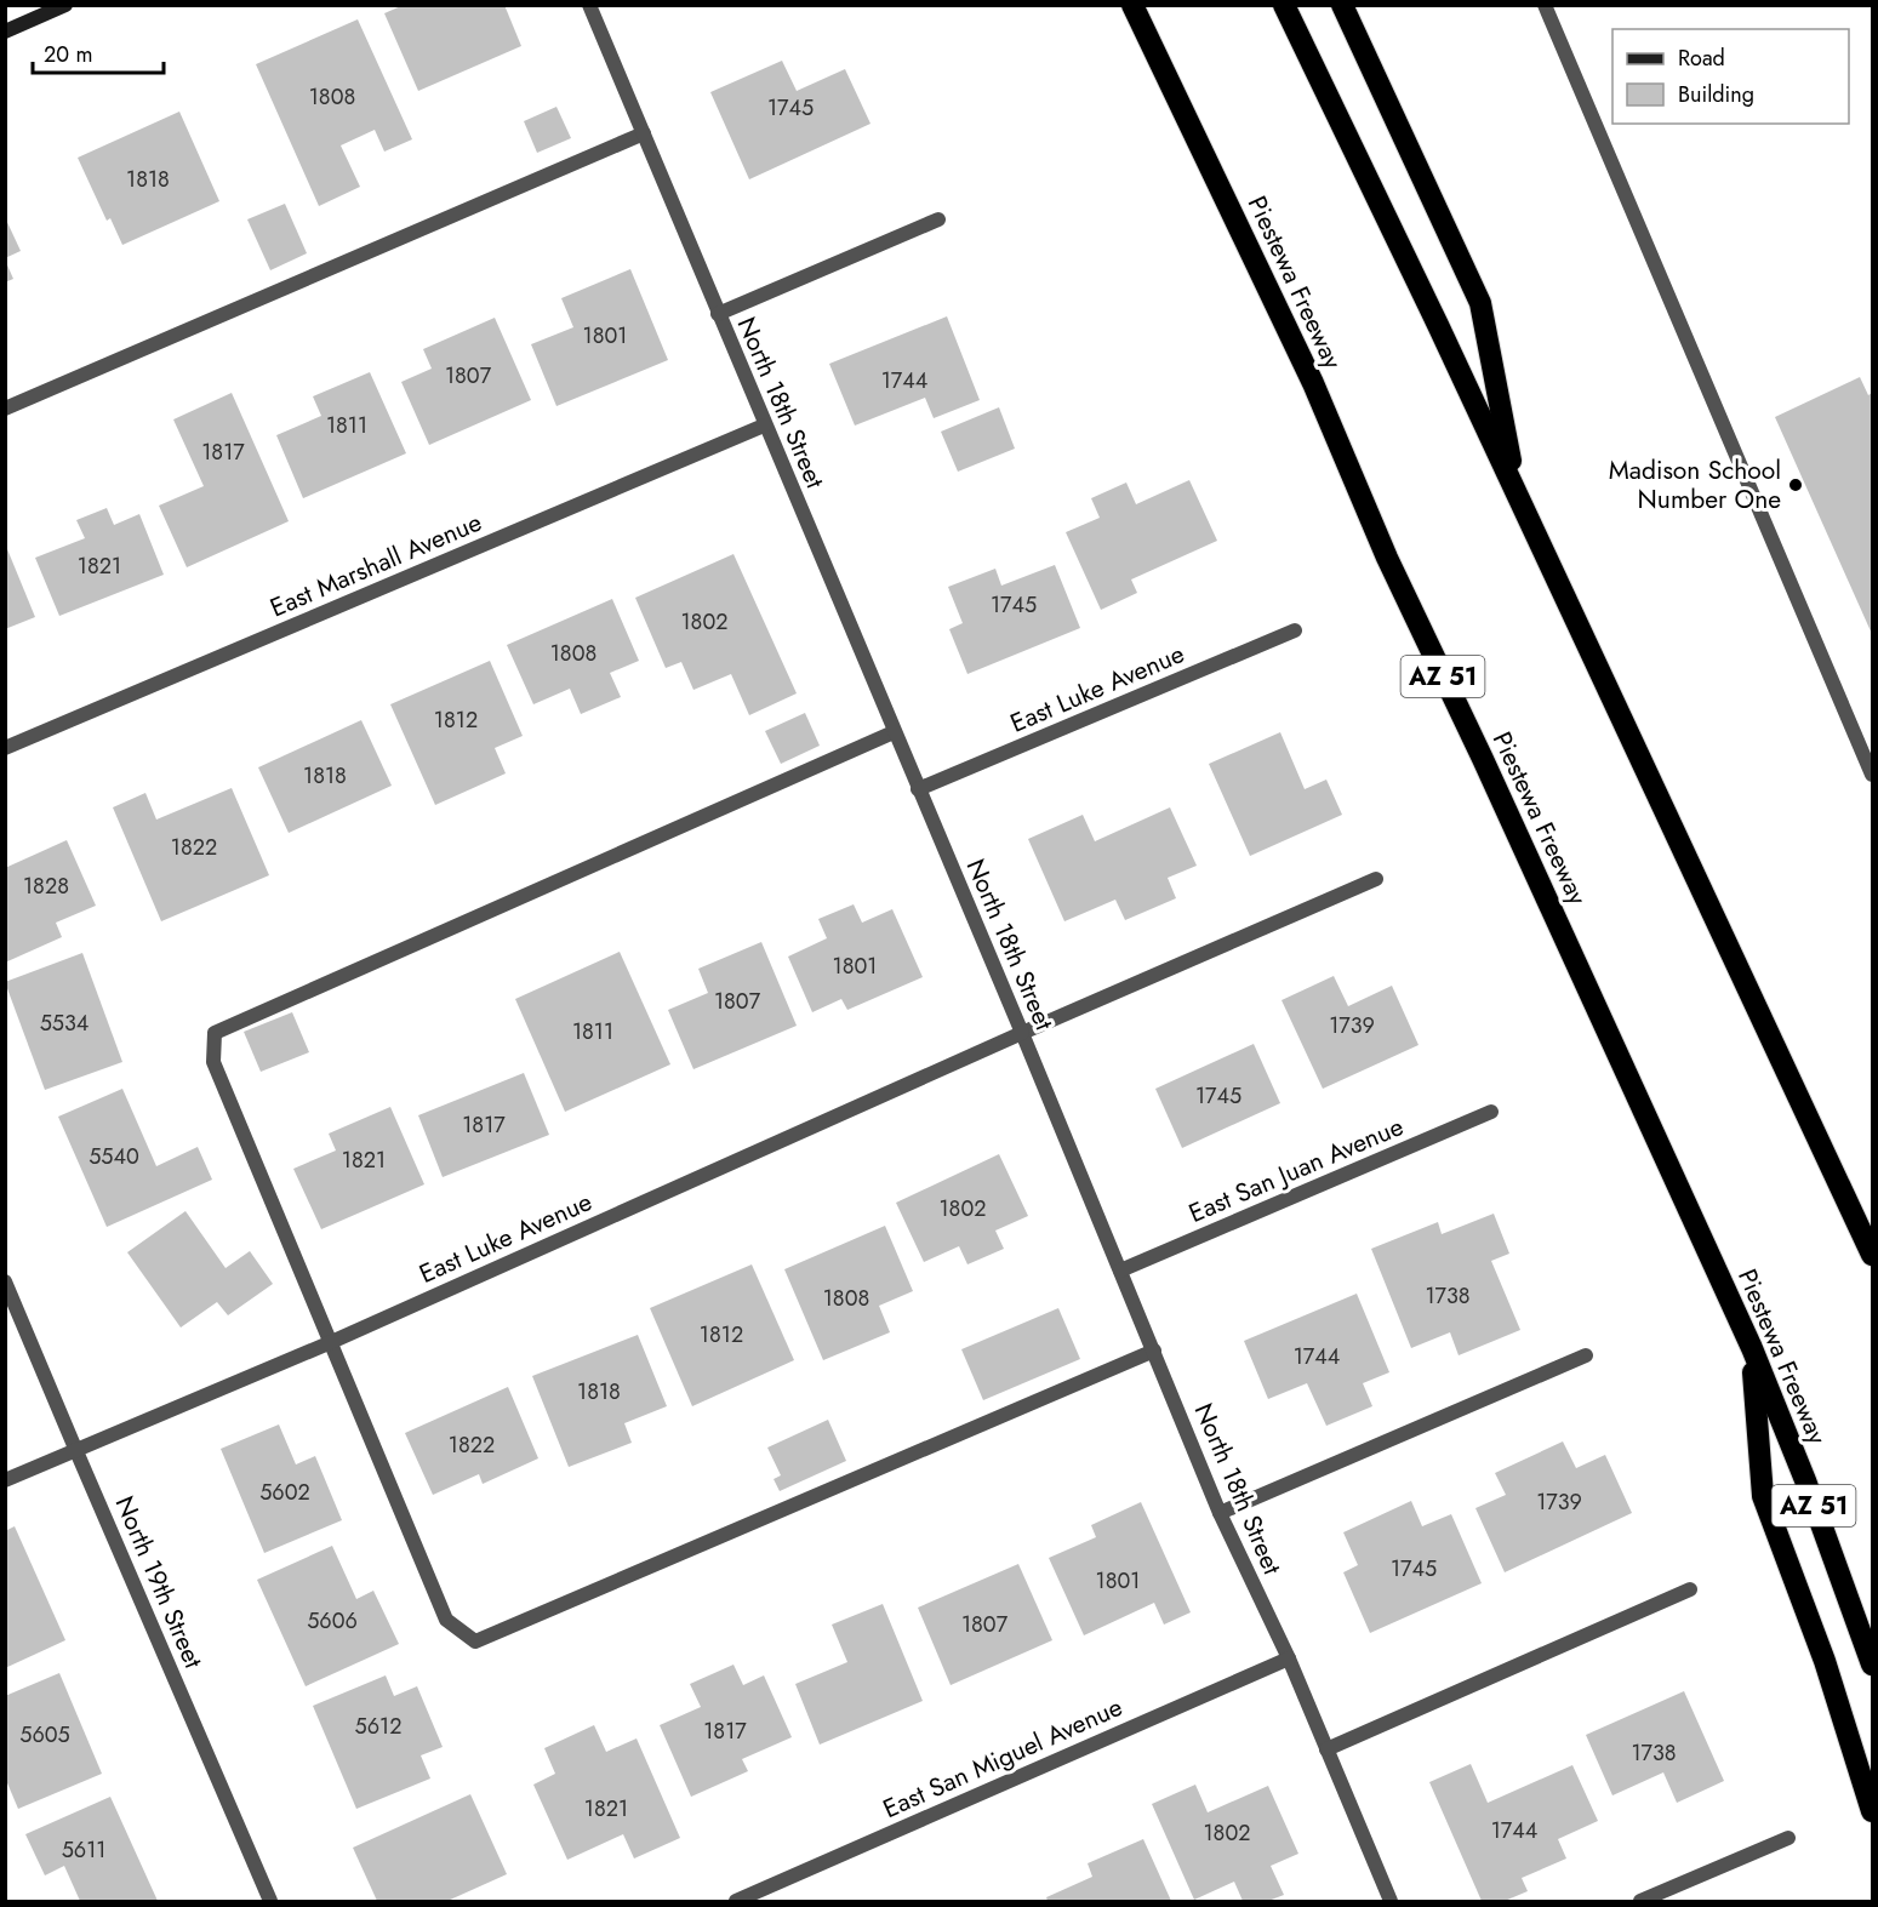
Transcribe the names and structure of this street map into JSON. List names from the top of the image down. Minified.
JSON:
{"streets":{"highway":["Piestewa Freeway","AZ 51"],"street":["North 18th Street","East Marshall Avenue","East Luke Avenue","East San Juan Avenue","North 19th Street","East San Miguel Avenue"]},"crossings":[["North 18th Street","East Marshall Avenue"],["North 18th Street","East Luke Avenue"],["North 18th Street","East San Juan Avenue"],["North 18th Street","East San Miguel Avenue"],["East Luke Avenue","North 19th Street"]],"places":["Madison School Number One"],"house_numbers":["1808","1745","1818","1801","1807","1744","1811","1817","1821","1745","1802","1808","1812","1818","1822","1828","1801","1807","5534","1739","1811","1745","1817","5540","1821","1802","1738","1808","1812","1744","1818","1822","5602","1739","1745","1801","5606","1807","5612","1817","5605","1738","1821","1744","1802","5611"],"legend":["Road","Building"],"scale_bar":"20 m"}
